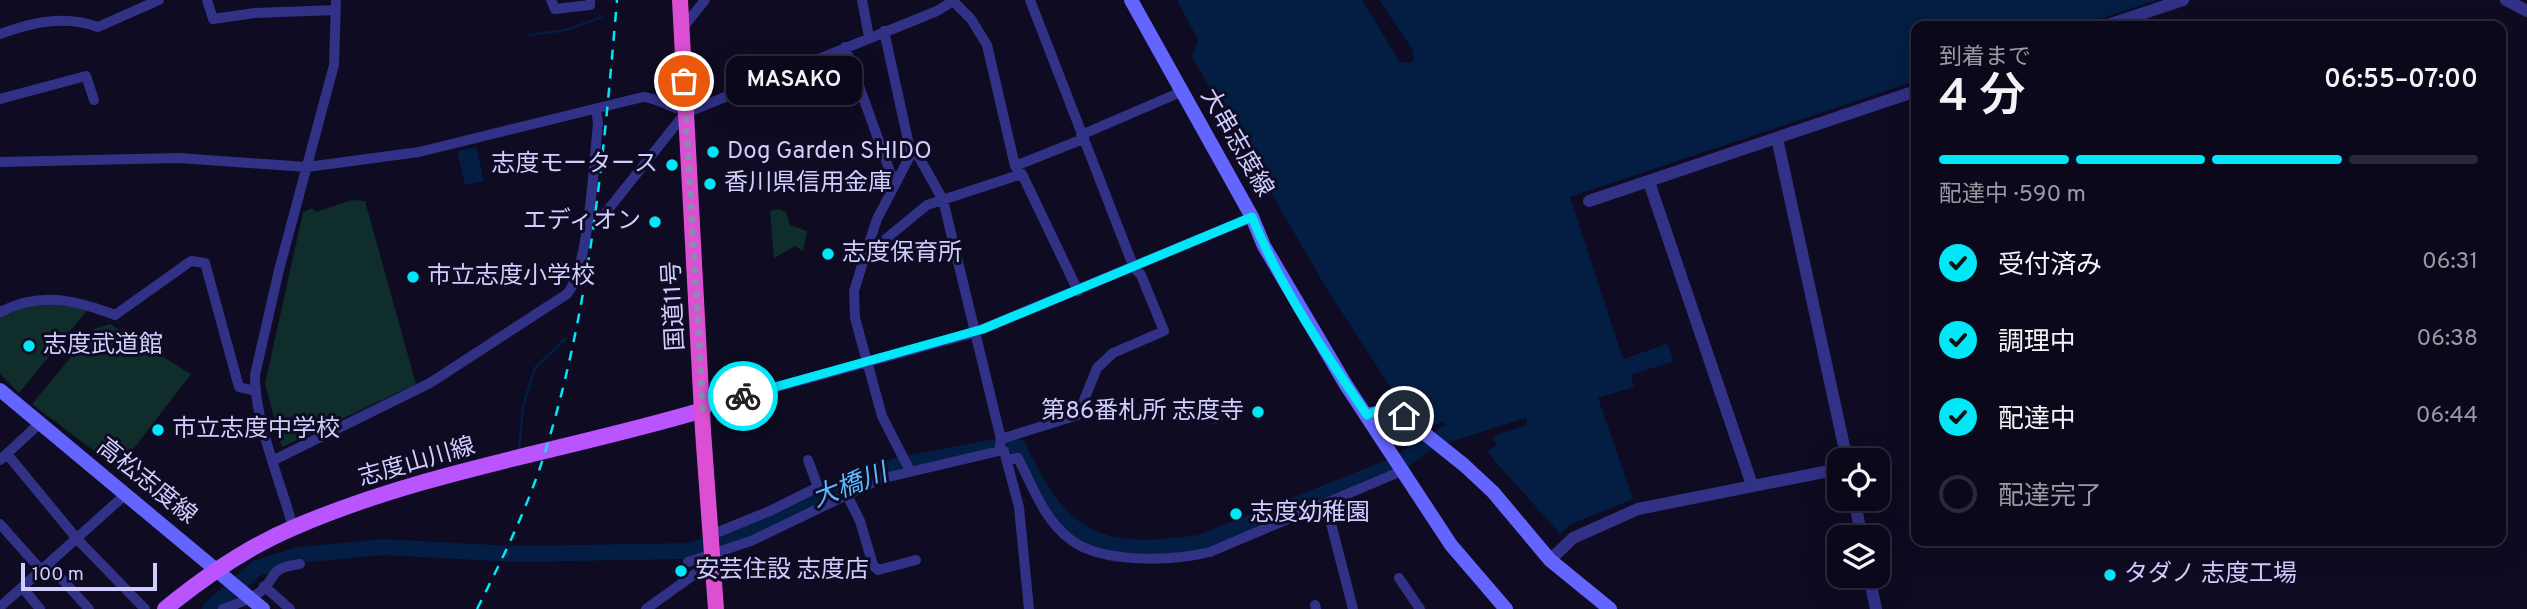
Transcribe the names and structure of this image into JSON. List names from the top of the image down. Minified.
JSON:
{"streets":{"highway":["国道11号"],"main road":["大串志度線","志度山川線","高松志度線"]},"crossings":[["国道11号","志度山川線"],["志度山川線","高松志度線"]],"water":["大橋川"],"places":["MASAKO","Dog Garden SHIDO","志度モータース","香川県信用金庫","エディオン","志度保育所","市立志度小学校","志度武道館","第86番札所 志度寺","市立志度中学校","志度幼稚園","安芸住設 志度店","タダノ 志度工場"],"scale_bar":"100 m","page":{"heading":["4 分","到着まで","06:55–07:00"],"bubble":"MASAKO","bar":"配達中 · 590 m","list":[["受付済み","06:31"],["調理中","06:38"],["配達中","06:44"],"配達完了"],"scale":"100 m"}}
